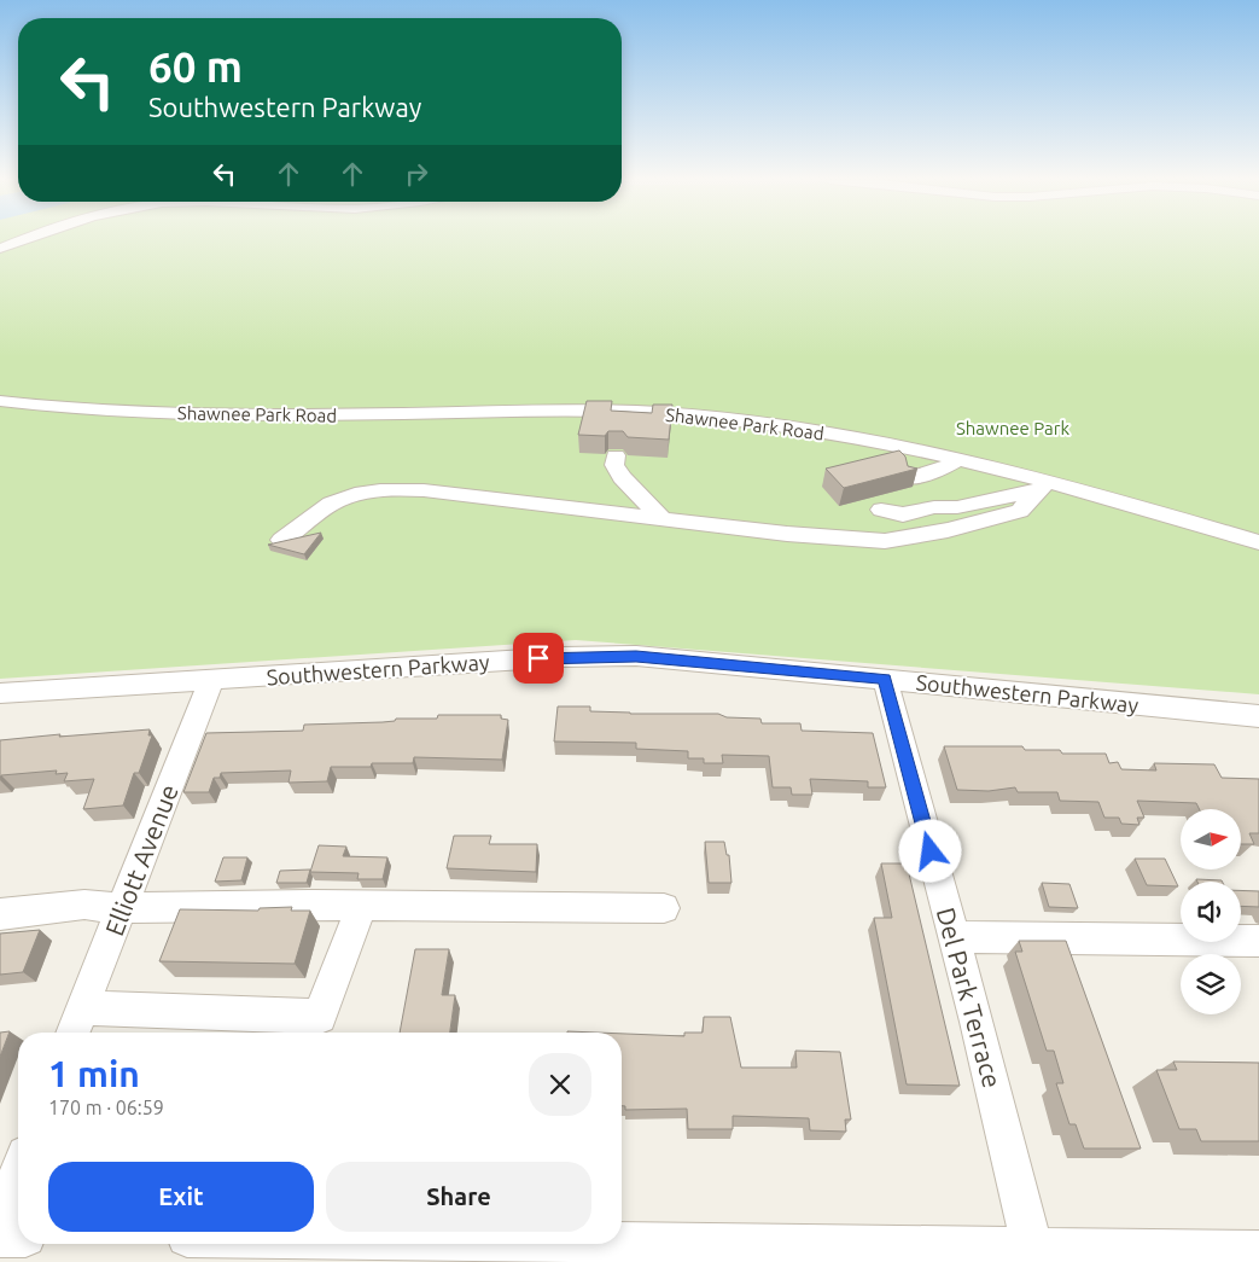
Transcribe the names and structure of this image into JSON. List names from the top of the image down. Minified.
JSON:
{"streets":{"street":["Shawnee Park Road","Southwestern Parkway","Elliott Avenue","Del Park Terrace"]},"crossings":[["Southwestern Parkway","Elliott Avenue"],["Southwestern Parkway","Del Park Terrace"]],"parks":["Shawnee Park"],"north":"right","page":{"turn":["60 m","Southwestern Parkway"],"heading":["1 min","170 m · 06:59"],"buttons":["Exit","Share"]}}
